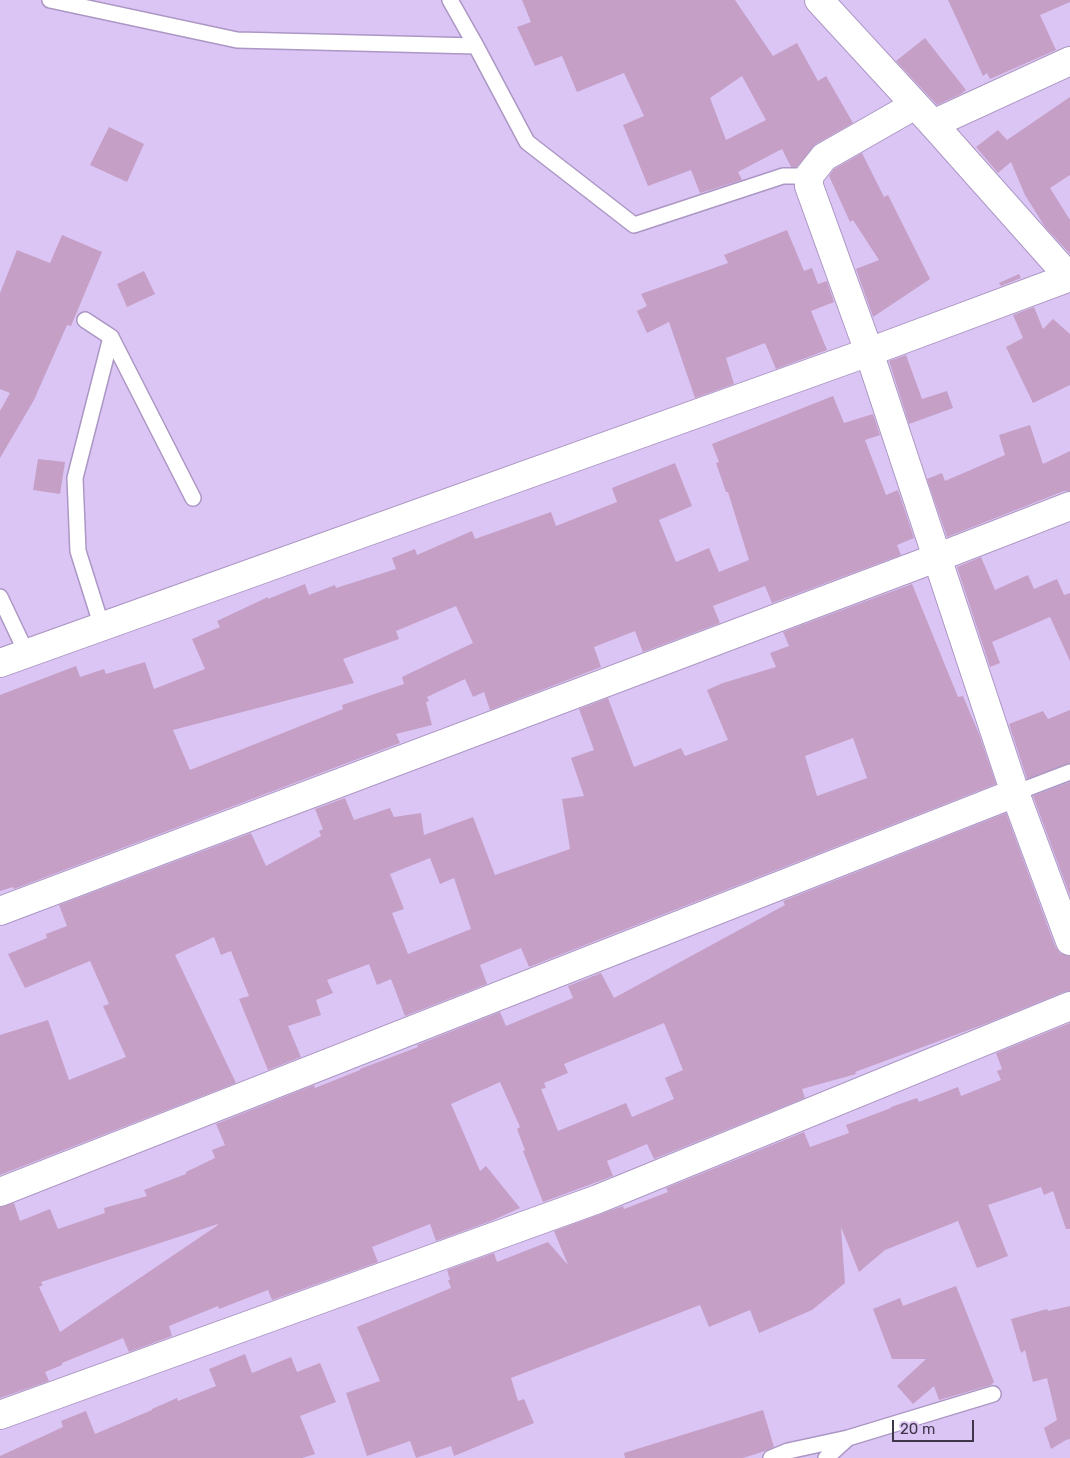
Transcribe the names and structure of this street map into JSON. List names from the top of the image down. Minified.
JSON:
{"scale_bar":"20 m"}
